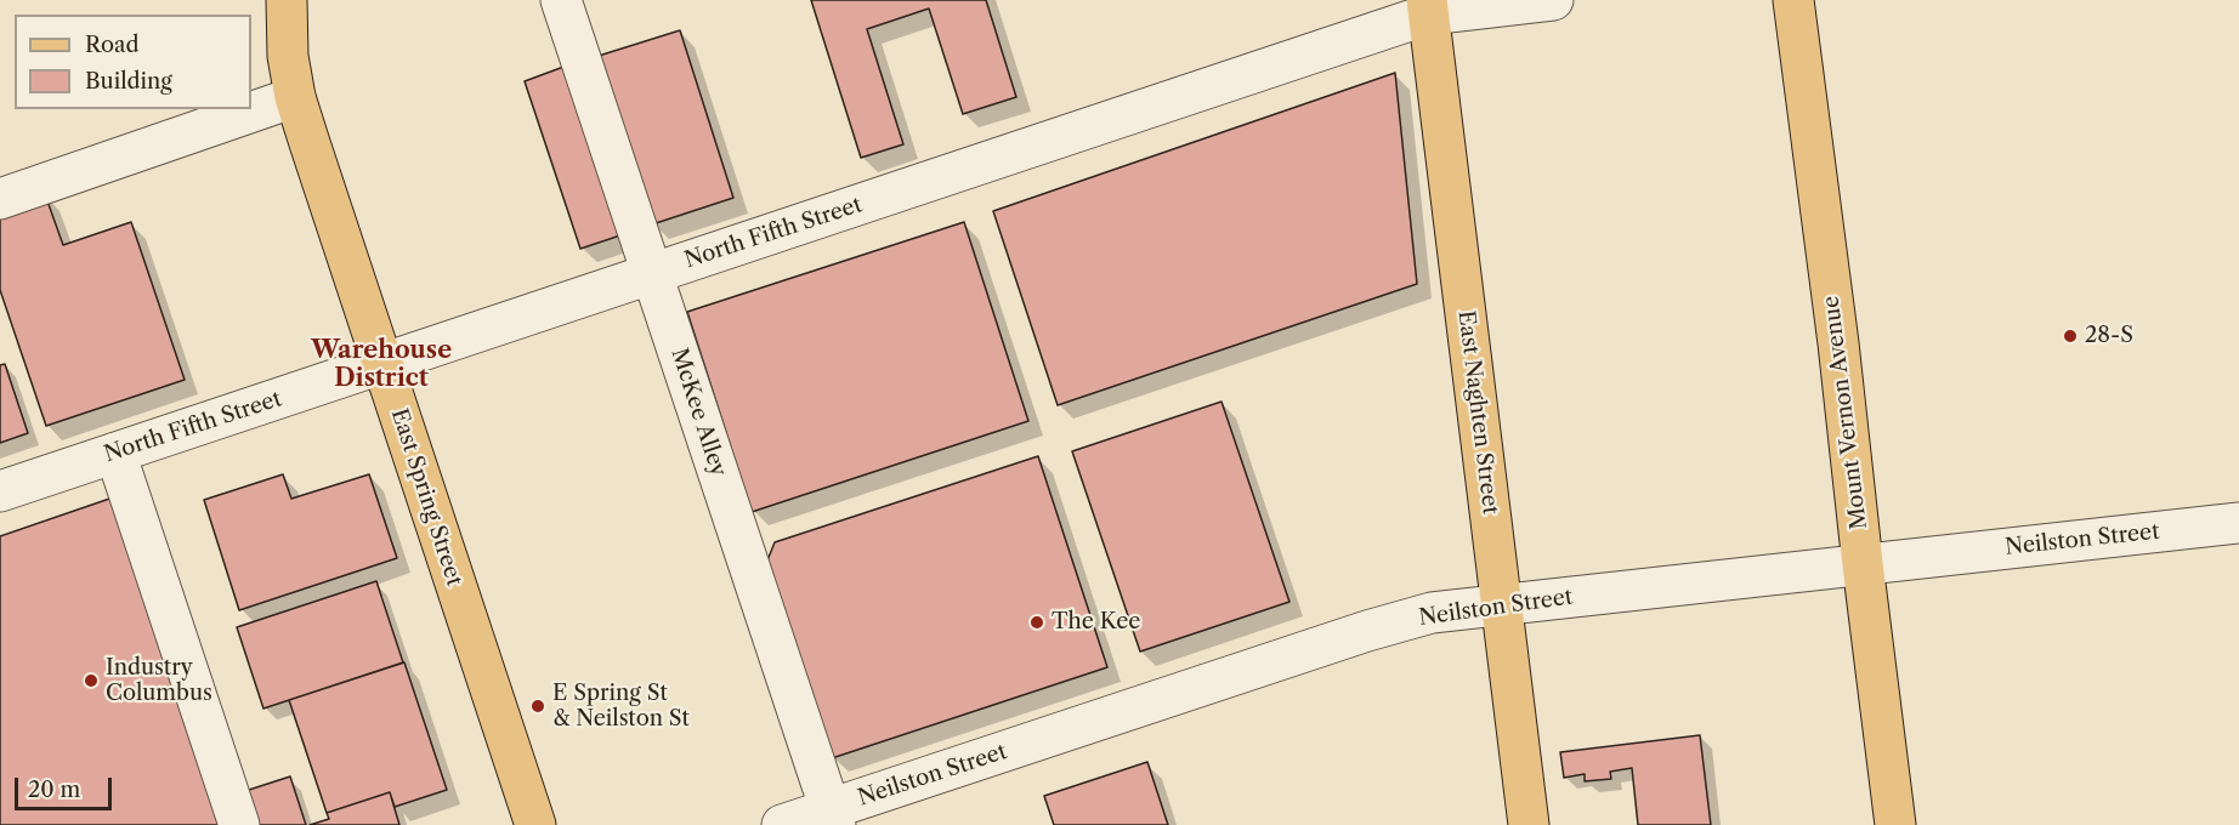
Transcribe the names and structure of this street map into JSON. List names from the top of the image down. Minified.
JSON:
{"streets":{"main road":["East Naghten Street","Mount Vernon Avenue","East Spring Street"],"street":["North Fifth Street","McKee Alley","Neilston Street"]},"crossings":[["North Fifth Street","McKee Alley"],["North Fifth Street","East Naghten Street"],["North Fifth Street","East Spring Street"],["McKee Alley","Neilston Street"],["East Naghten Street","Neilston Street"],["Mount Vernon Avenue","Neilston Street"]],"districts":["Warehouse District"],"places":["28-S","The Kee","Industry Columbus","E Spring St & Neilston St"],"legend":["Road","Building"],"scale_bar":"20 m"}
